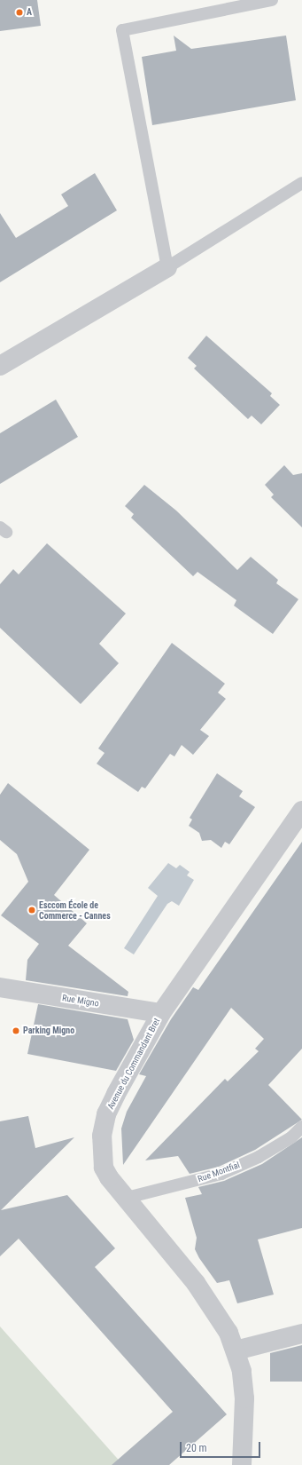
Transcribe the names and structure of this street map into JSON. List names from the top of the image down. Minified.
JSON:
{"streets":{"street":["Rue Migno","Avenue du Commandant Bret"],"lane":["Rue Montfial"]},"crossings":[["Rue Migno","Avenue du Commandant Bret"],["Avenue du Commandant Bret","Rue Montfial"]],"places":["A","Esccom École de Commerce - Cannes","Parking Migno"],"scale_bar":"20 m"}
